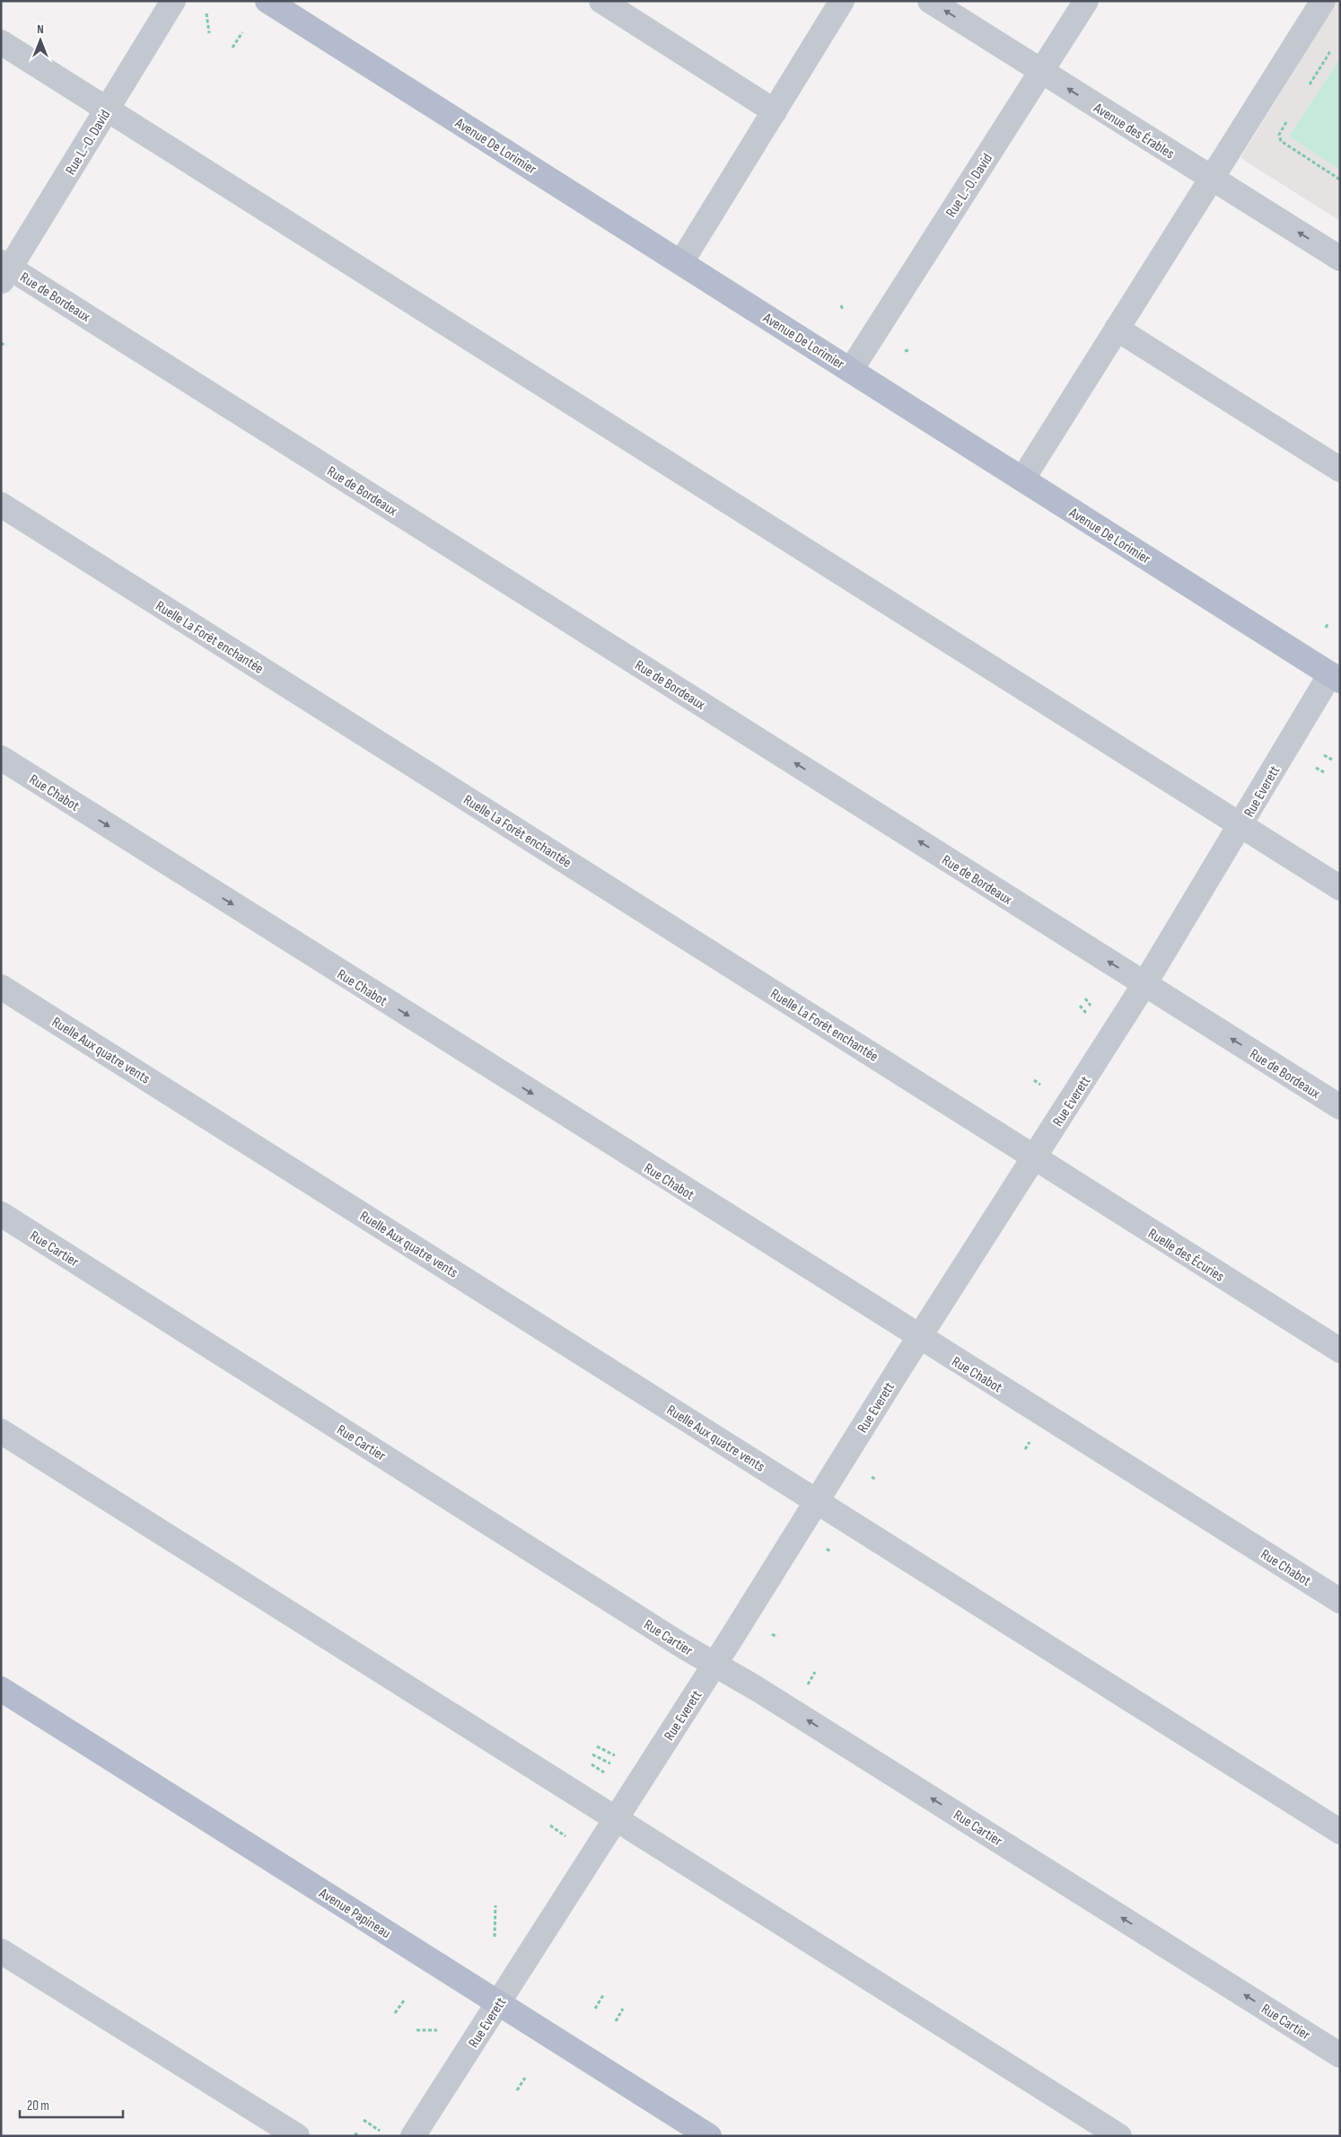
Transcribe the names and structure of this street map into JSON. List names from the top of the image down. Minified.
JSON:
{"streets":{"main road":["Avenue De Lorimier","Avenue Papineau"],"street":["Avenue des Érables","Rue L.-O. David","Rue de Bordeaux","Ruelle La Forêt enchantée","Rue Everett","Rue Chabot","Ruelle Aux quatre vents","Rue Cartier","Ruelle des Écuries"]},"crossings":[["Avenue des Érables","Rue L.-O. David"],["Rue L.-O. David","Avenue De Lorimier"],["Rue L.-O. David","Rue de Bordeaux"],["Avenue De Lorimier","Rue Everett"],["Rue de Bordeaux","Rue Everett"],["Ruelle La Forêt enchantée","Rue Everett"],["Ruelle La Forêt enchantée","Ruelle des Écuries"],["Rue Everett","Rue Chabot"],["Rue Everett","Ruelle Aux quatre vents"],["Rue Everett","Rue Cartier"],["Rue Everett","Ruelle des Écuries"],["Rue Everett","Avenue Papineau"]],"one_way":["Rue Chabot"],"scale_bar":"20 m","north":"top"}
